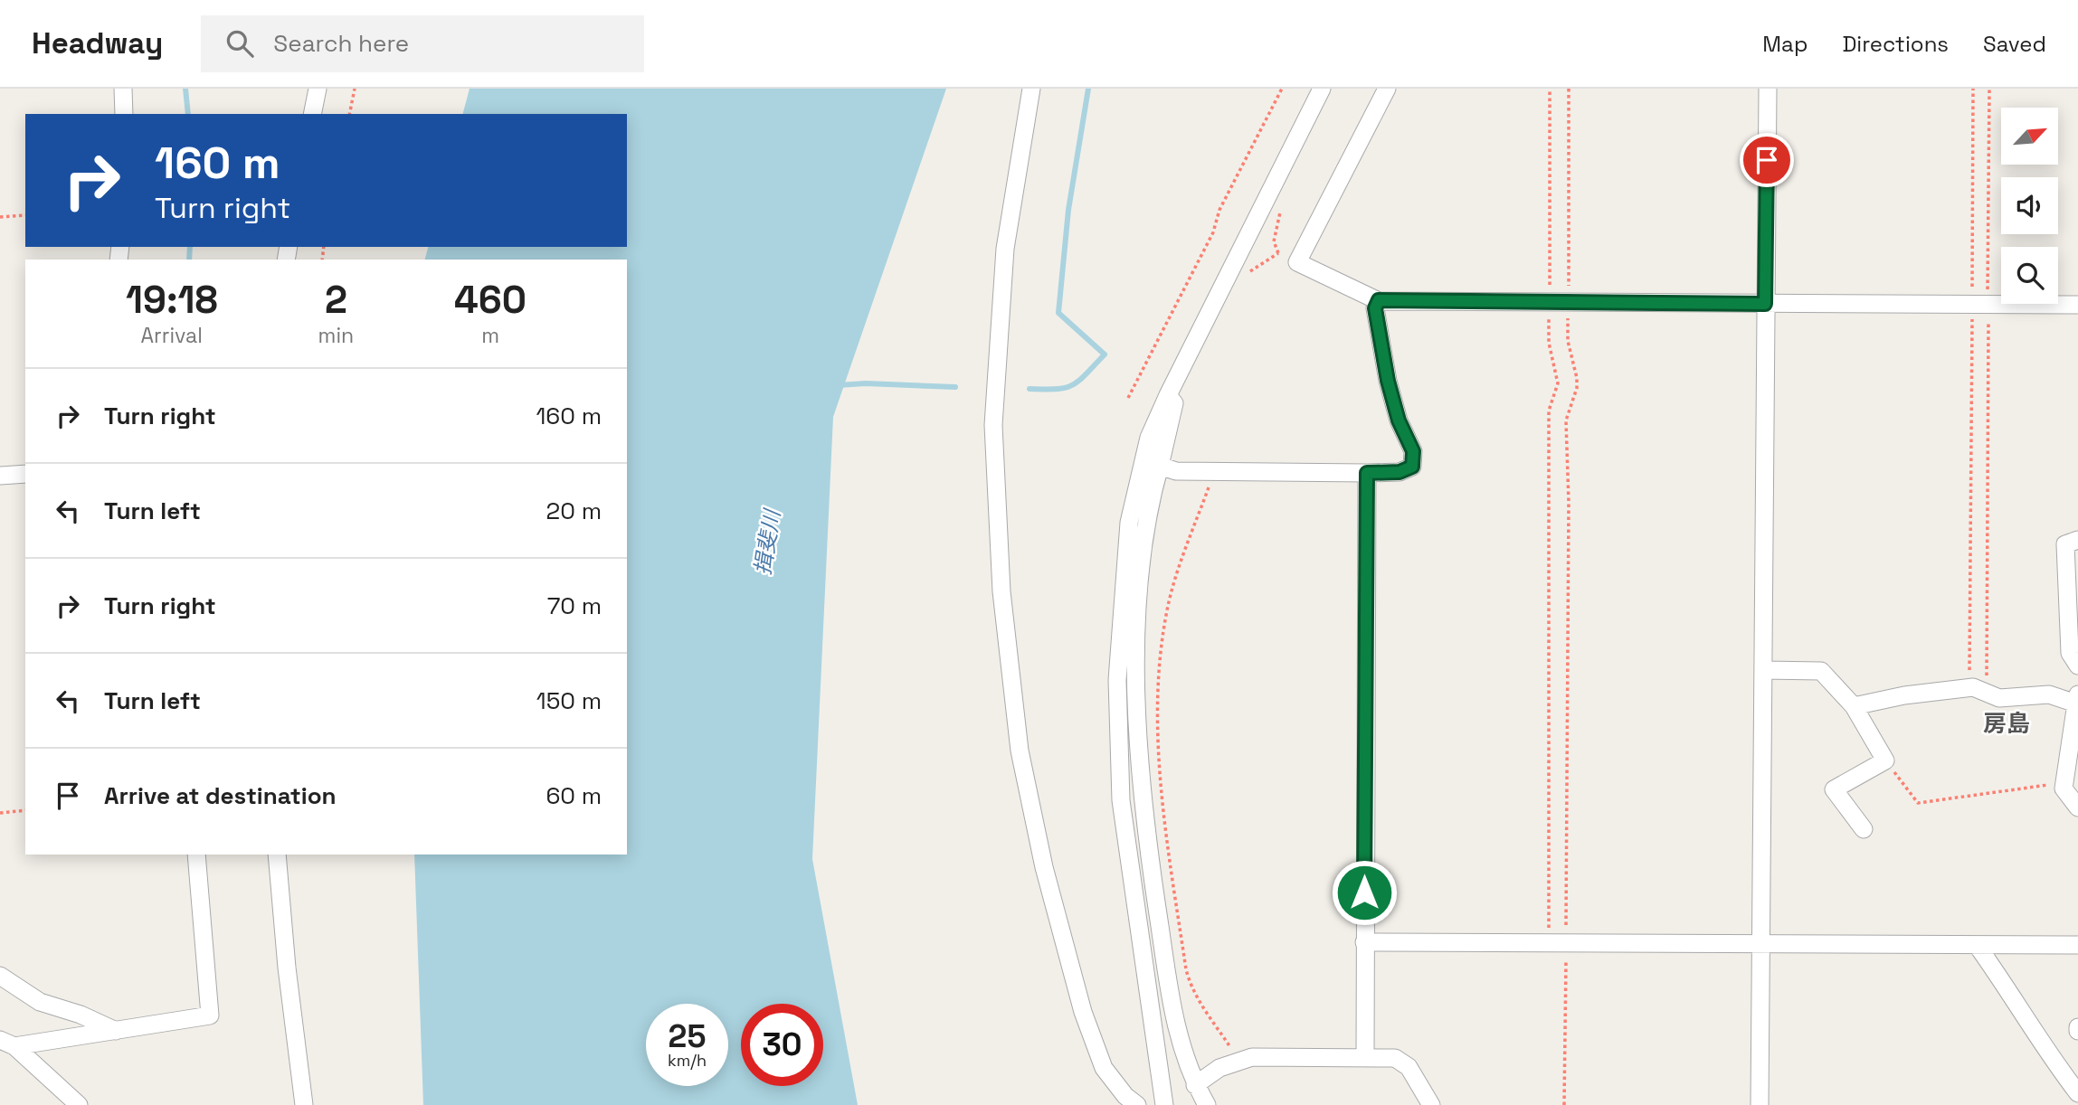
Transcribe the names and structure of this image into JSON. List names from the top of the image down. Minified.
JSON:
{"districts":["房島"],"water":["揖斐川"],"north":"top right","page":{"header":"Headway","search":"Search here","nav":["Map","Directions","Saved"],"turn":["160 m","Turn right"],"eta":["19:18","Arrival","2","min","460","m"],"list":[{"name":"Turn right","value":"160 m"},{"name":"Turn left","value":"20 m"},{"name":"Turn right","value":"70 m"},{"name":"Turn left","value":"150 m"},{"name":"Arrive at destination","value":"60 m"}],"speed":"25 km/h","limit":"30"}}
